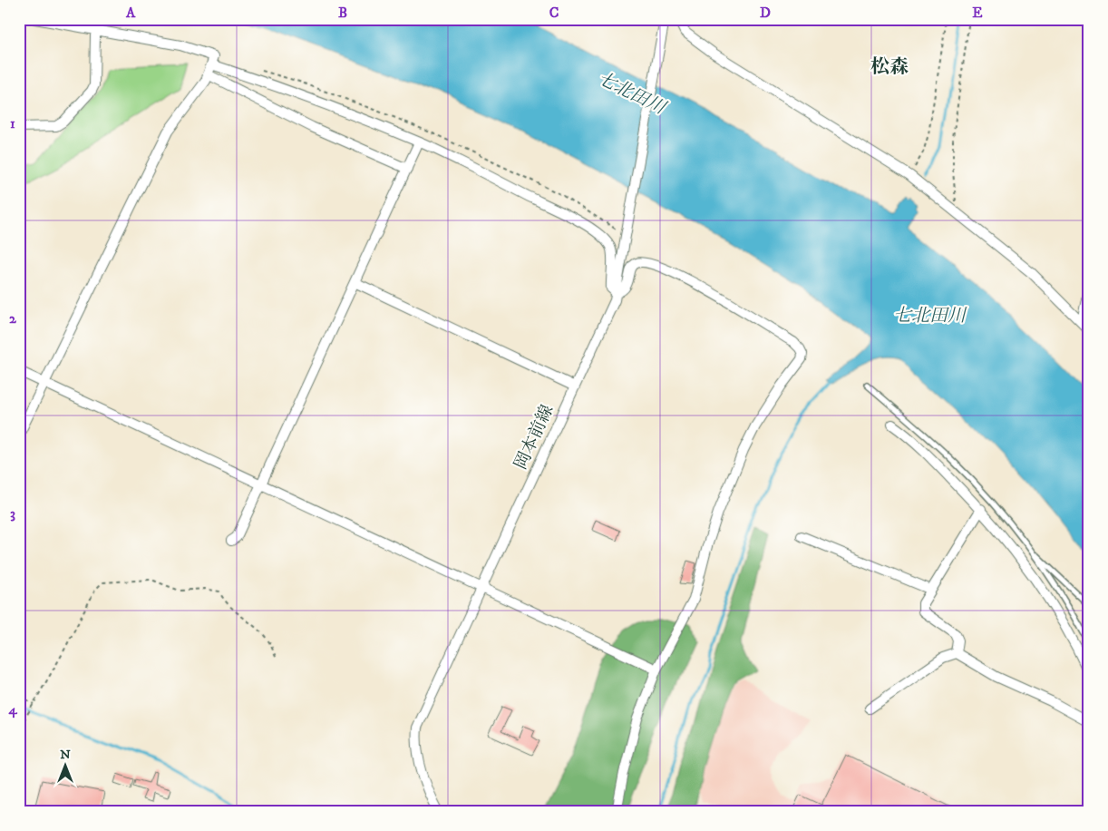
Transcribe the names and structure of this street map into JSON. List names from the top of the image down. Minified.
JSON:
{"streets":{"street":["岡本前線"]},"districts":["松森"],"water":["七北田川"],"north":"top","grid":{"columns":["A","B","C","D","E"],"rows":["1","2","3","4"]}}
